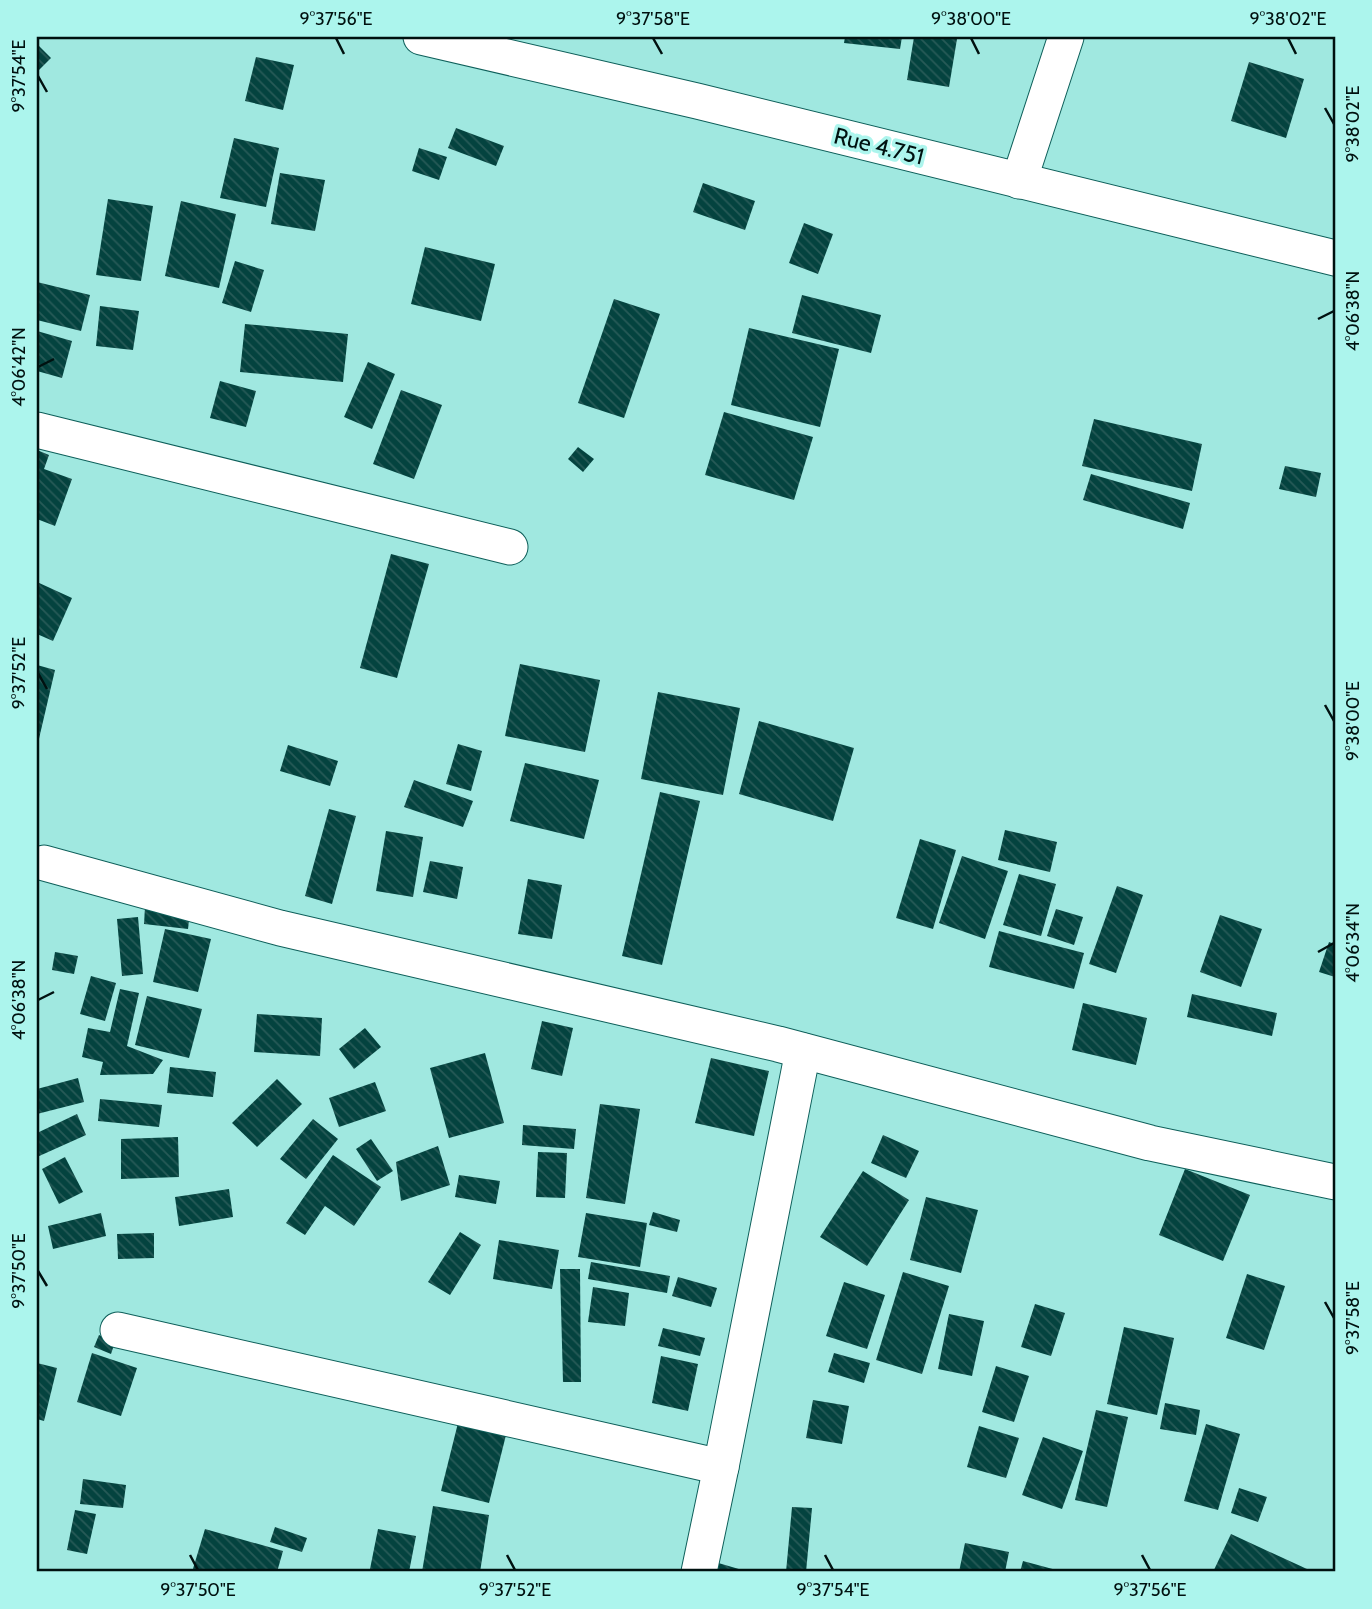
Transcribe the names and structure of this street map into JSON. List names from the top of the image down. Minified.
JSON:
{"streets":{"street":["Rue 4.751"]},"coordinates":["9°37'56\"E","9°37'58\"E","9°38'00\"E","9°38'02\"E","9°37'54\"E","4°06'38\"N","4°06'42\"N","9°37'52\"E","4°06'34\"N","9°37'50\"E"]}
